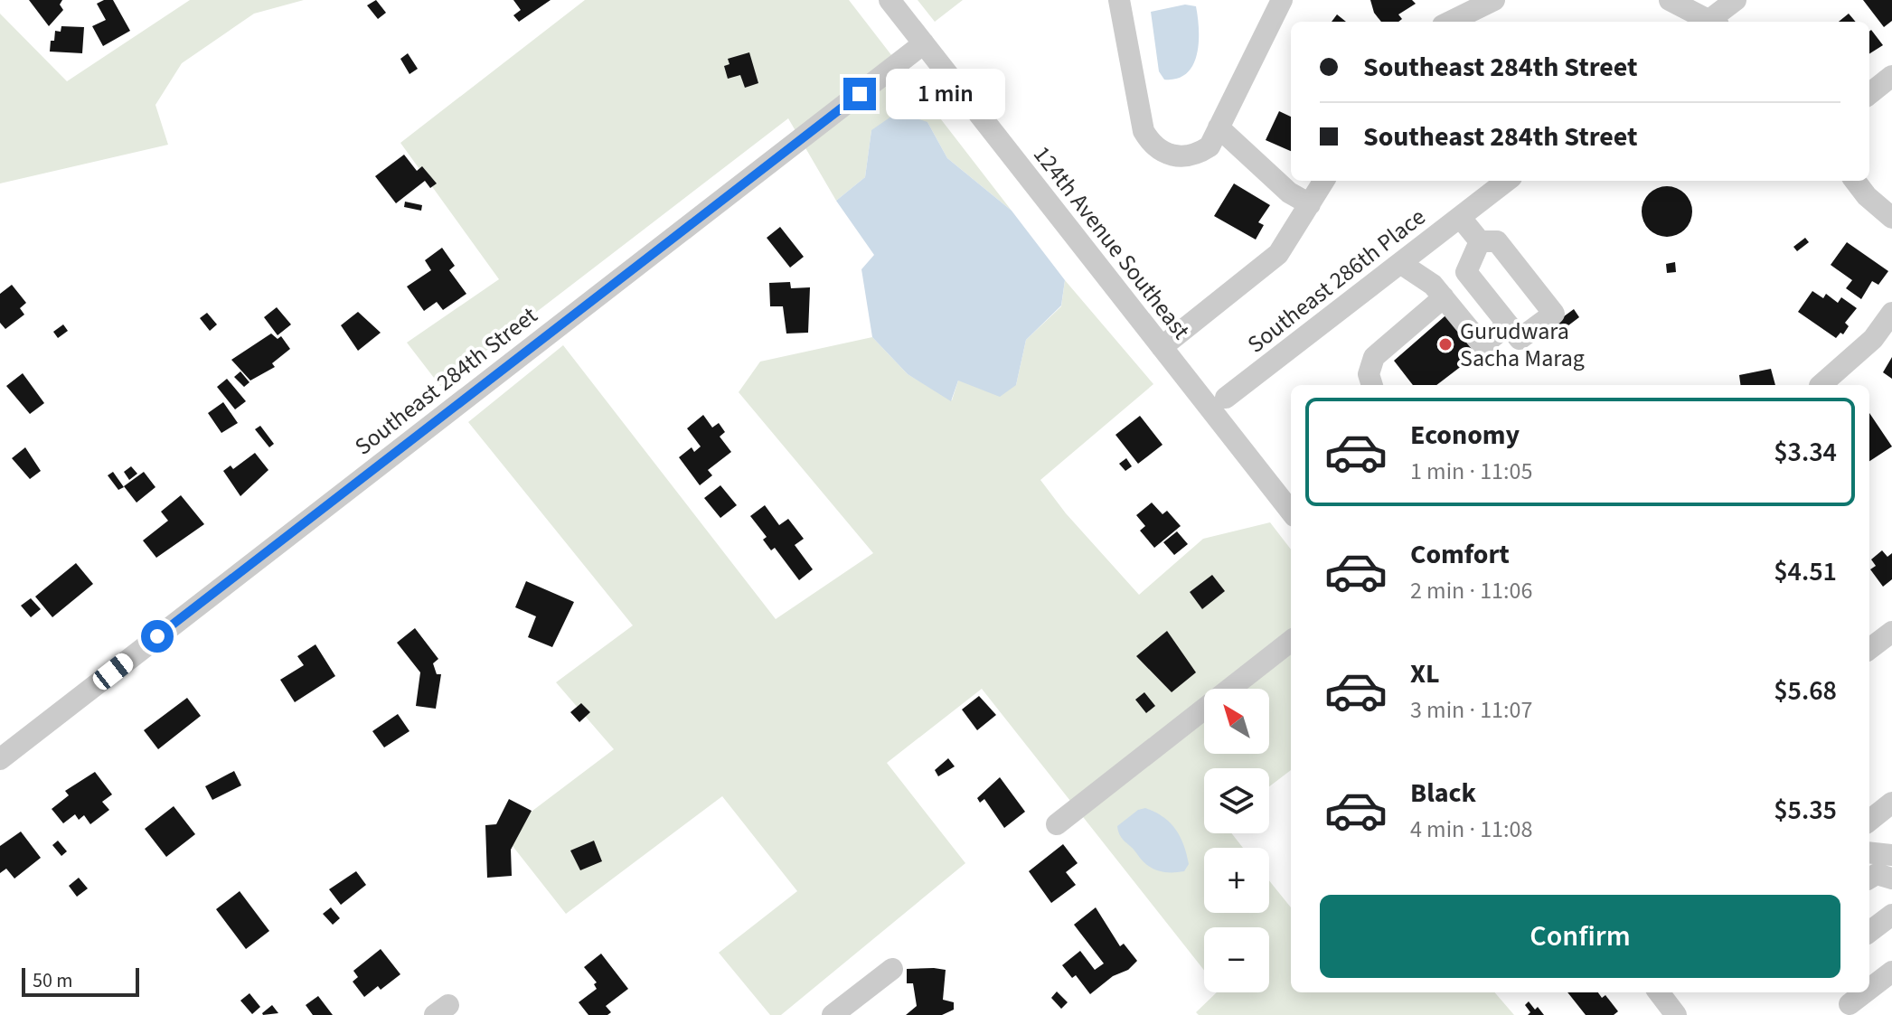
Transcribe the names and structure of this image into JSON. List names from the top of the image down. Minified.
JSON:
{"streets":{"street":["124th Avenue Southeast","Southeast 286th Place","Southeast 284th Street"]},"crossings":[["124th Avenue Southeast","Southeast 284th Street"]],"places":["Gurudwara Sacha Marag"],"scale_bar":"50 m","north":"top left","page":{"banner":["Southeast 284th Street","Southeast 284th Street"],"bubble":"1 min","list":[{"name":"Economy","note":"1 min · 11:05","value":"$3.34"},{"name":"Comfort","note":"2 min · 11:06","value":"$4.51"},{"name":"XL","note":"3 min · 11:07","value":"$5.68"},{"name":"Black","note":"4 min · 11:08","value":"$5.35"}],"map_buttons":["+","−"],"buttons":"Confirm","scale":"50 m"}}
